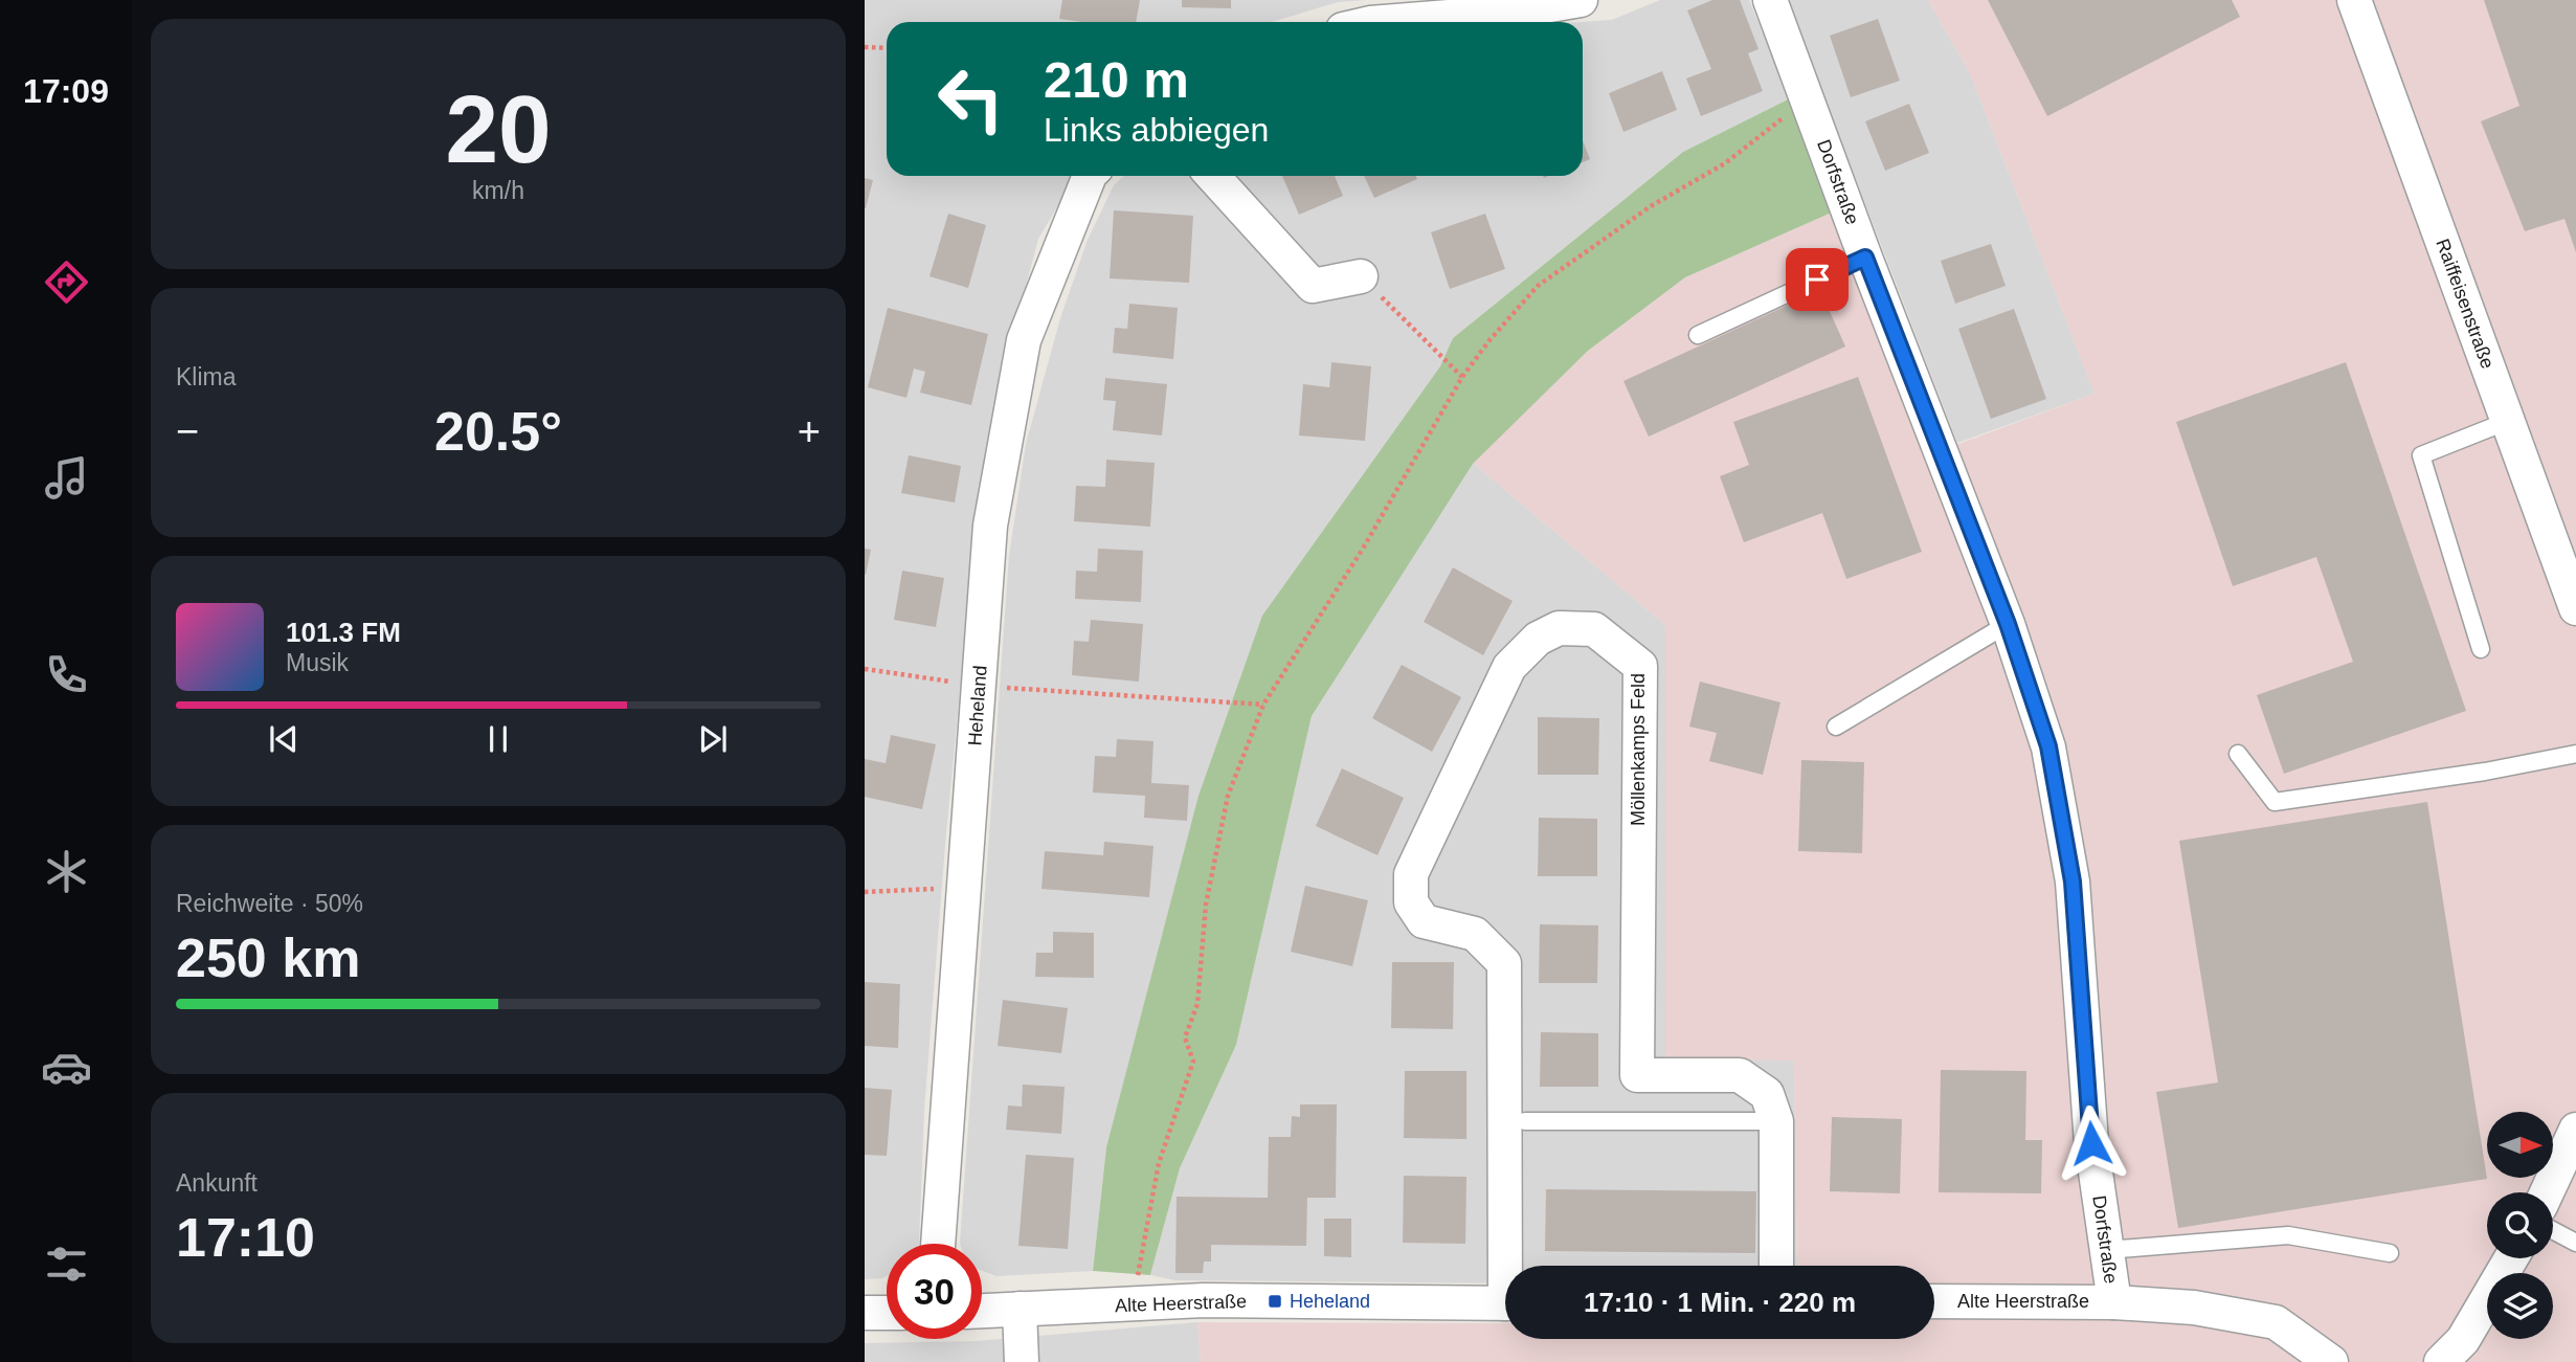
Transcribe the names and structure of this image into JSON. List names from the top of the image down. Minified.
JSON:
{"streets":{"street":["Dorfstraße","Raiffeisenstraße","Heheland","Möllenkamps Feld","Alte Heerstraße"]},"crossings":[["Dorfstraße","Alte Heerstraße"]],"places":{"transit":["Heheland"]},"north":"right","page":{"tabs":"17:09","tile":[["20","km/h"],"Klima",["Reichweite · 50%","250 km"],["Ankunft","17:10"]],"turn":["210 m","Links abbiegen"],"heat":["−","20.5°","+"],"song":["101.3 FM","Musik"],"limit":"30","trip":"17:10 · 1 Min. · 220 m"}}
